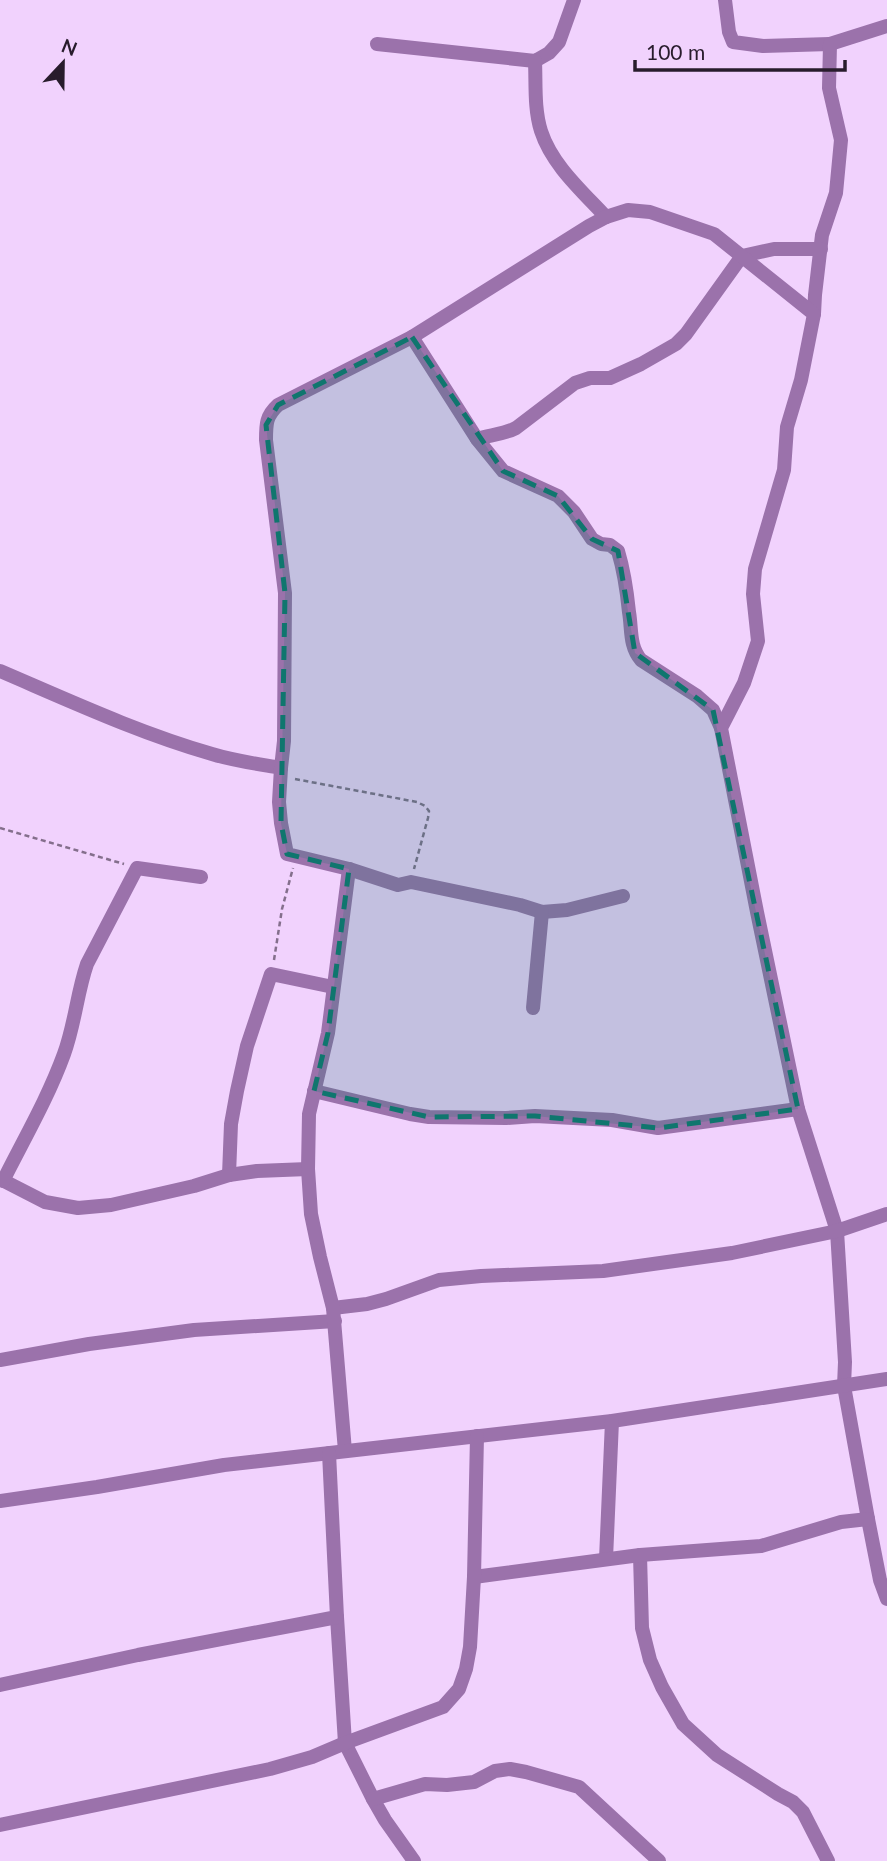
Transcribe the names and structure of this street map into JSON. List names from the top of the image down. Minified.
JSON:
{"scale_bar":"100 m","north":"top"}
